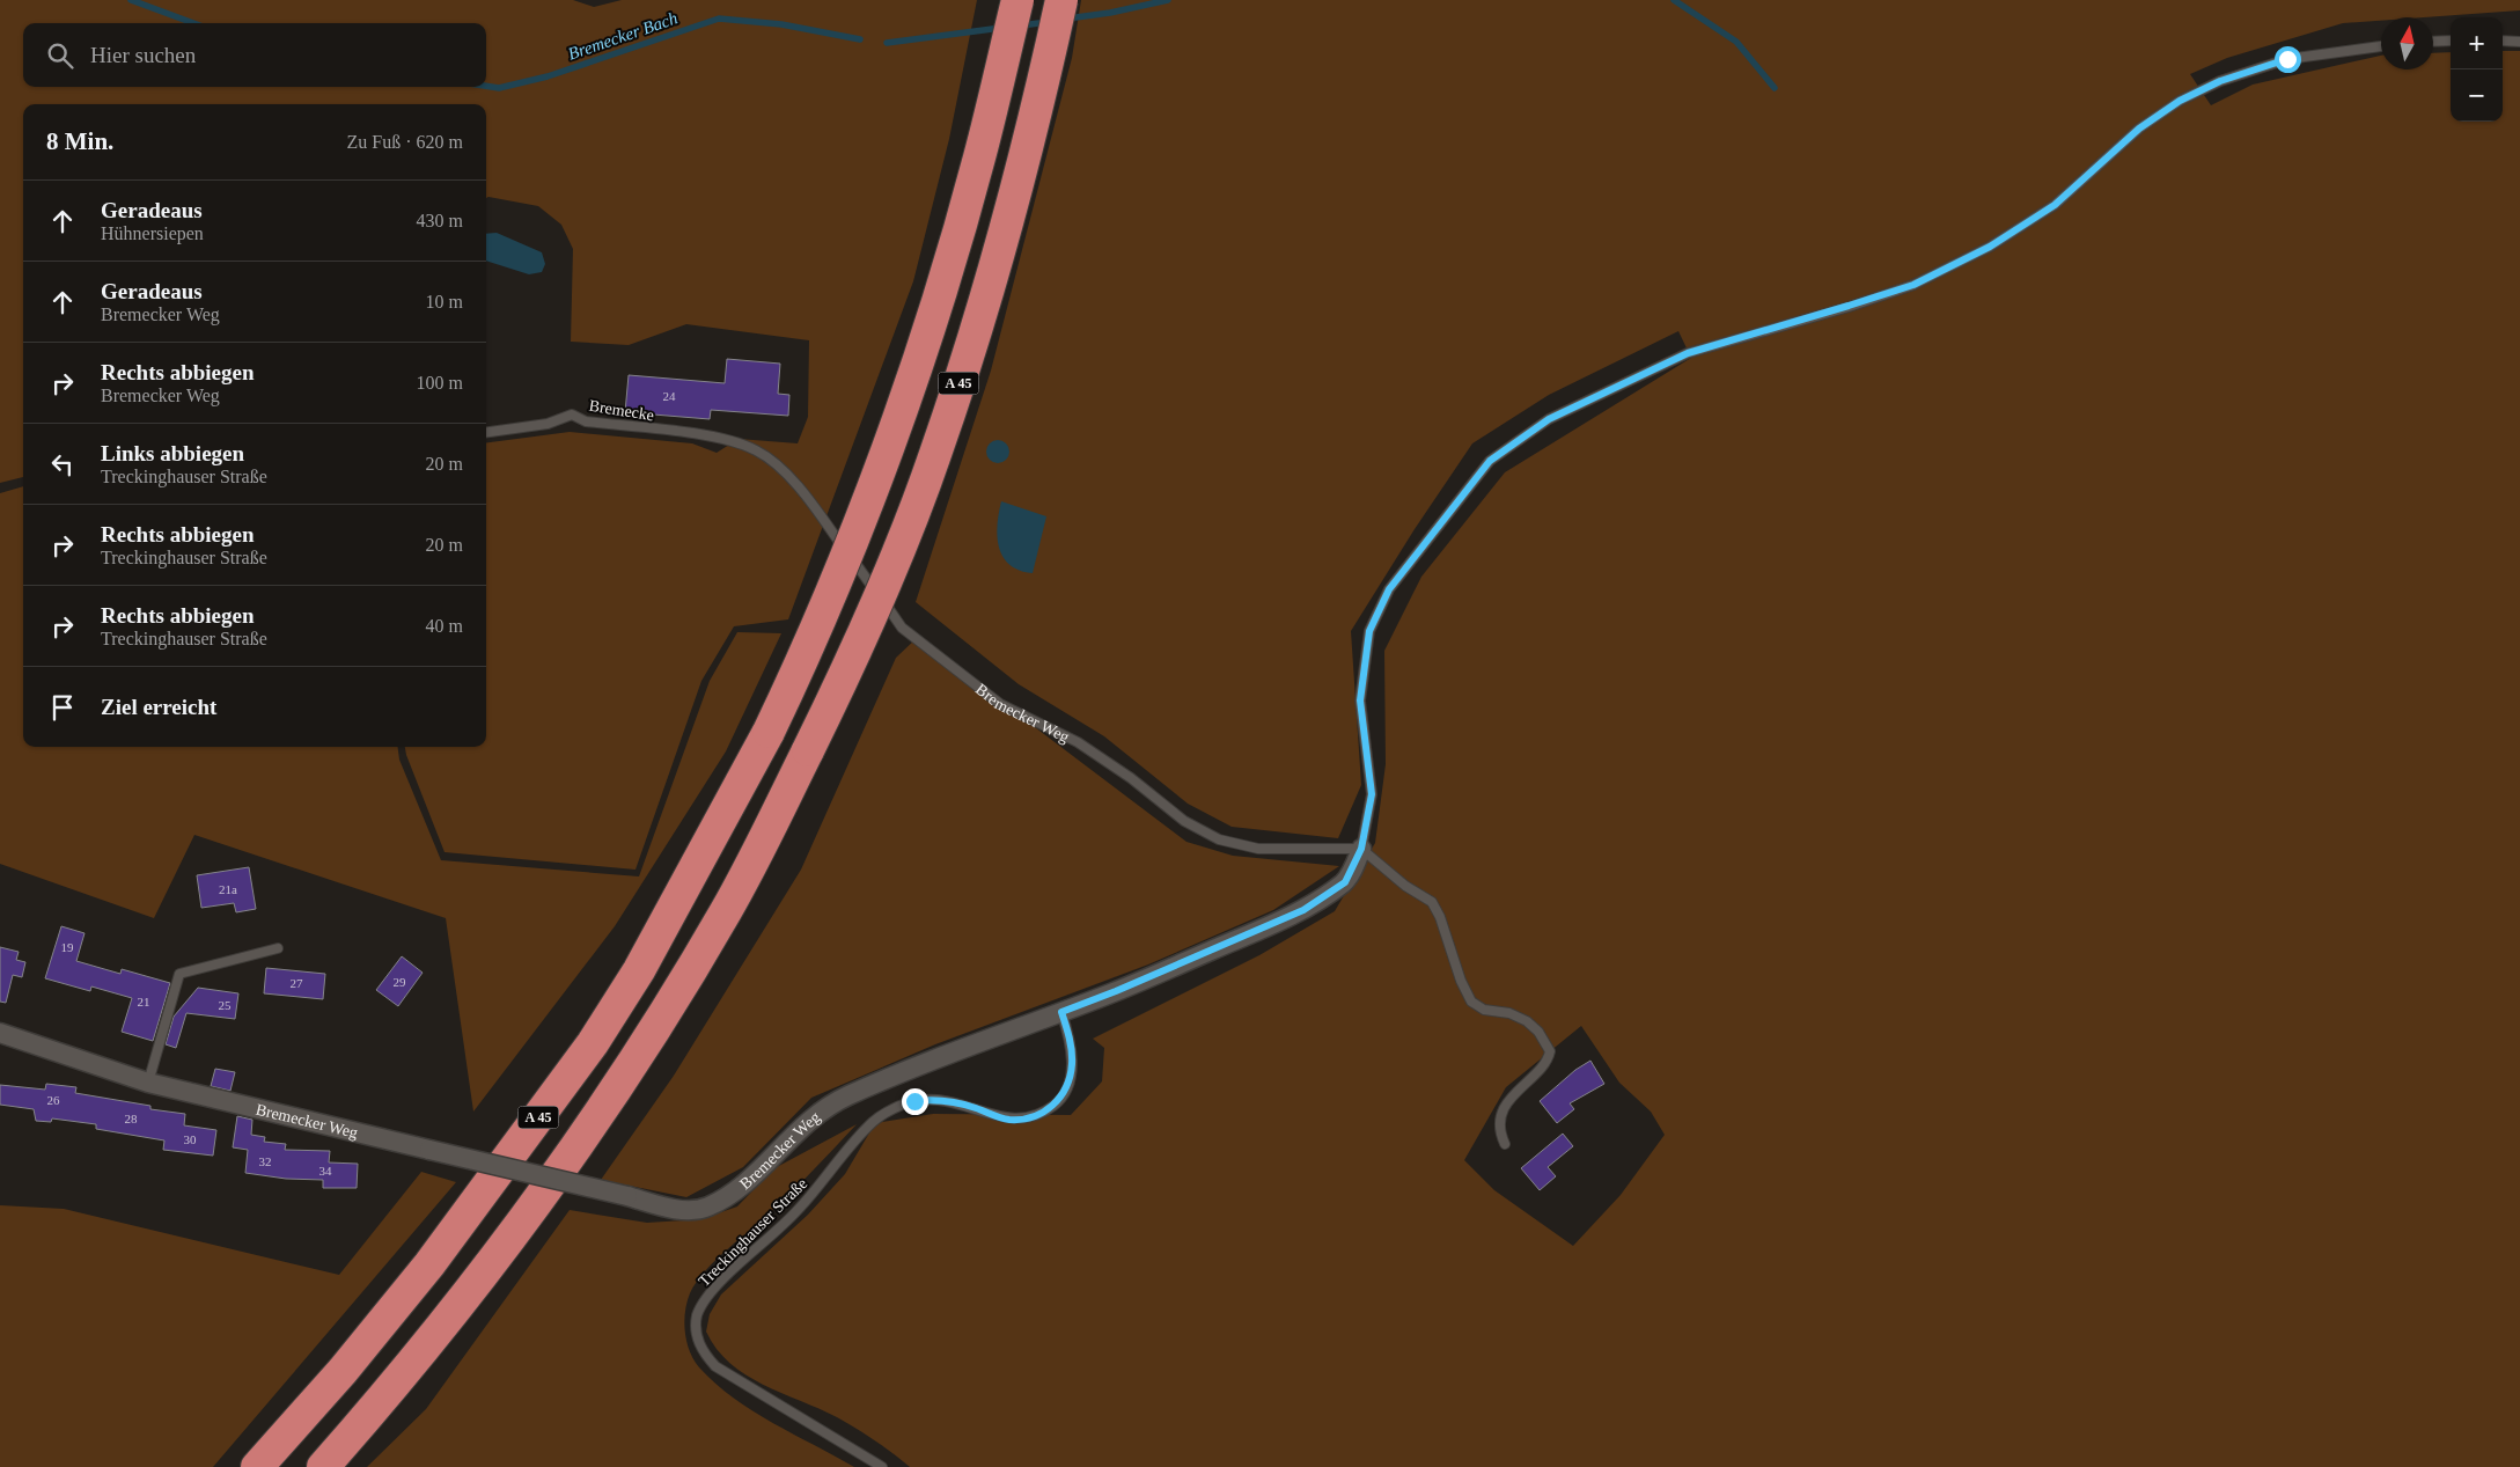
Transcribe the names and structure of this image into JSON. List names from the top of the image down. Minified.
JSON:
{"streets":{"highway":["A 45"],"street":["Bremecker Weg"],"lane":["Bremecke","Treckinghauser Straße"]},"crossings":[["Bremecke","Bremecker Weg"],["Bremecker Weg","Treckinghauser Straße"]],"water":["Bremecker Bach"],"house_numbers":["24","21a","19","29","27","21","25","26","28","30","32","34"],"north":"top","page":{"map_buttons":["+","−"],"search":"Hier suchen","heading":["8 Min.","Zu Fuß · 620 m"],"list":[["Geradeaus","Hühnersiepen","430 m"],["Geradeaus","Bremecker Weg","10 m"],["Rechts abbiegen","Bremecker Weg","100 m"],["Links abbiegen","Treckinghauser Straße","20 m"],["Rechts abbiegen","Treckinghauser Straße","20 m"],["Rechts abbiegen","Treckinghauser Straße","40 m"],"Ziel erreicht"]}}
